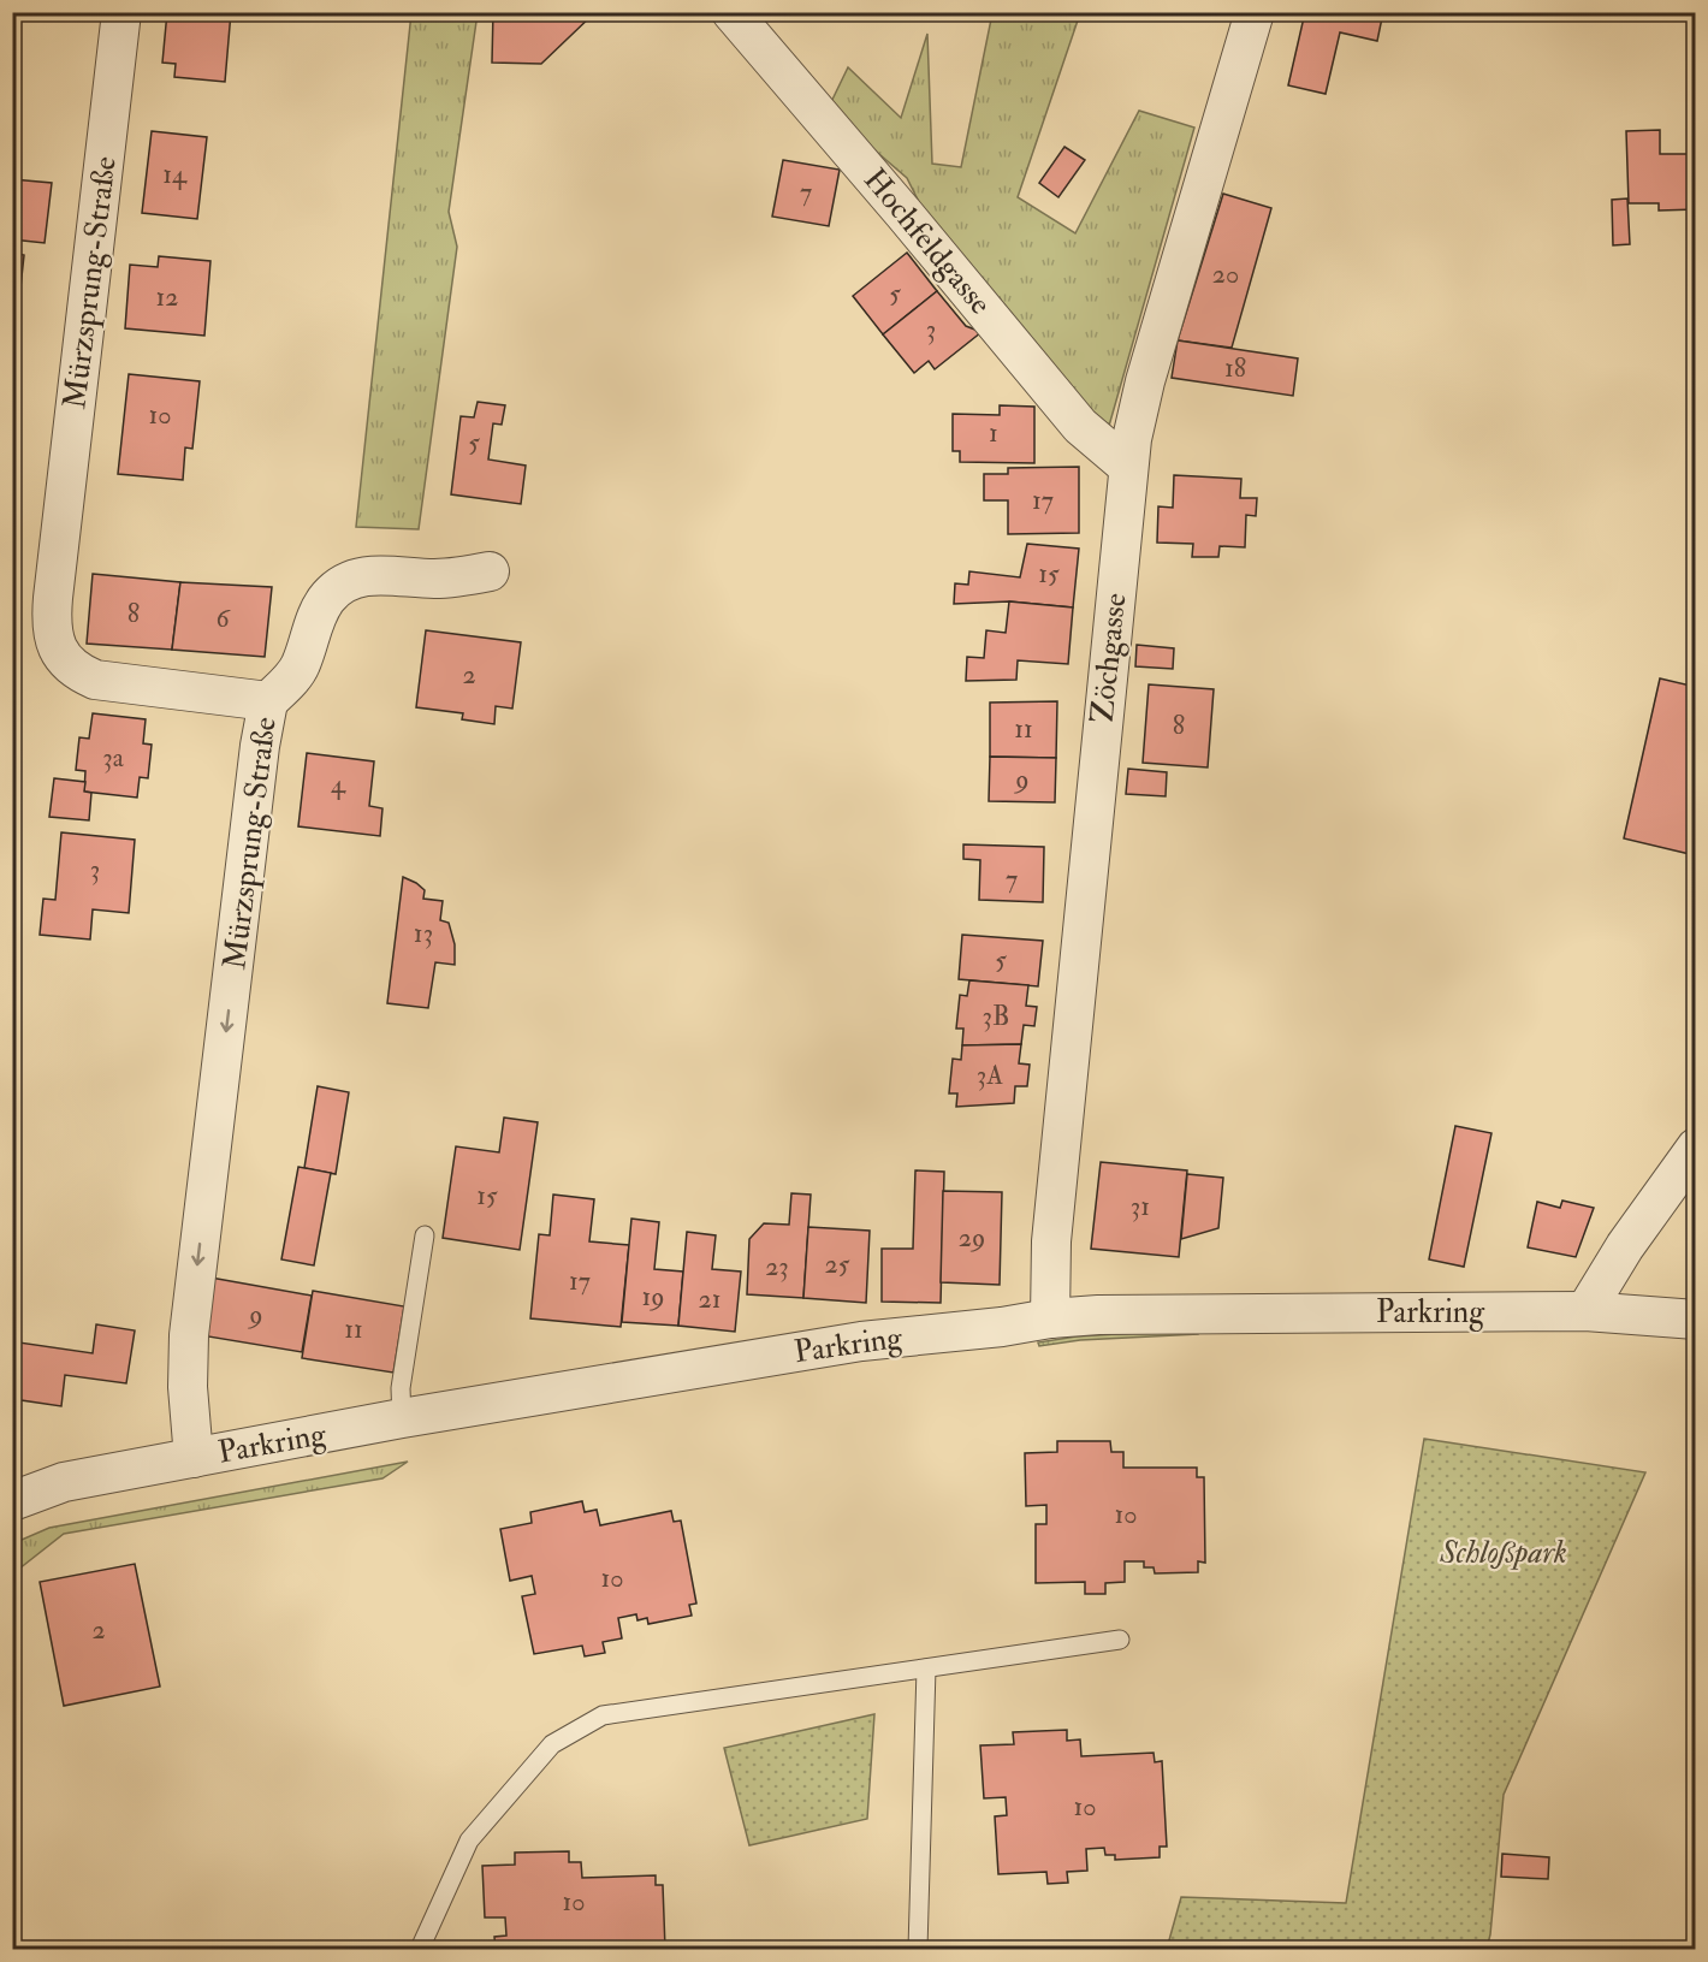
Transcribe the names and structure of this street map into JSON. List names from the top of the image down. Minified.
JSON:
{"streets":{"street":["Hochfeldgasse","Mürzsprung-Straße","Zöchgasse","Parkring"]},"crossings":[["Hochfeldgasse","Zöchgasse"],["Mürzsprung-Straße","Parkring"],["Zöchgasse","Parkring"]],"one_way":["Mürzsprung-Straße"],"parks":["Schloßpark"],"house_numbers":["14","7","20","5","12","3","18","10","1","5","17","15","8","6","2","8","11","3a","9","4","3","7","13","5","3B","3A","15","31","29","25","23","17","19","21","9","11","10","10","2","10","10"]}
